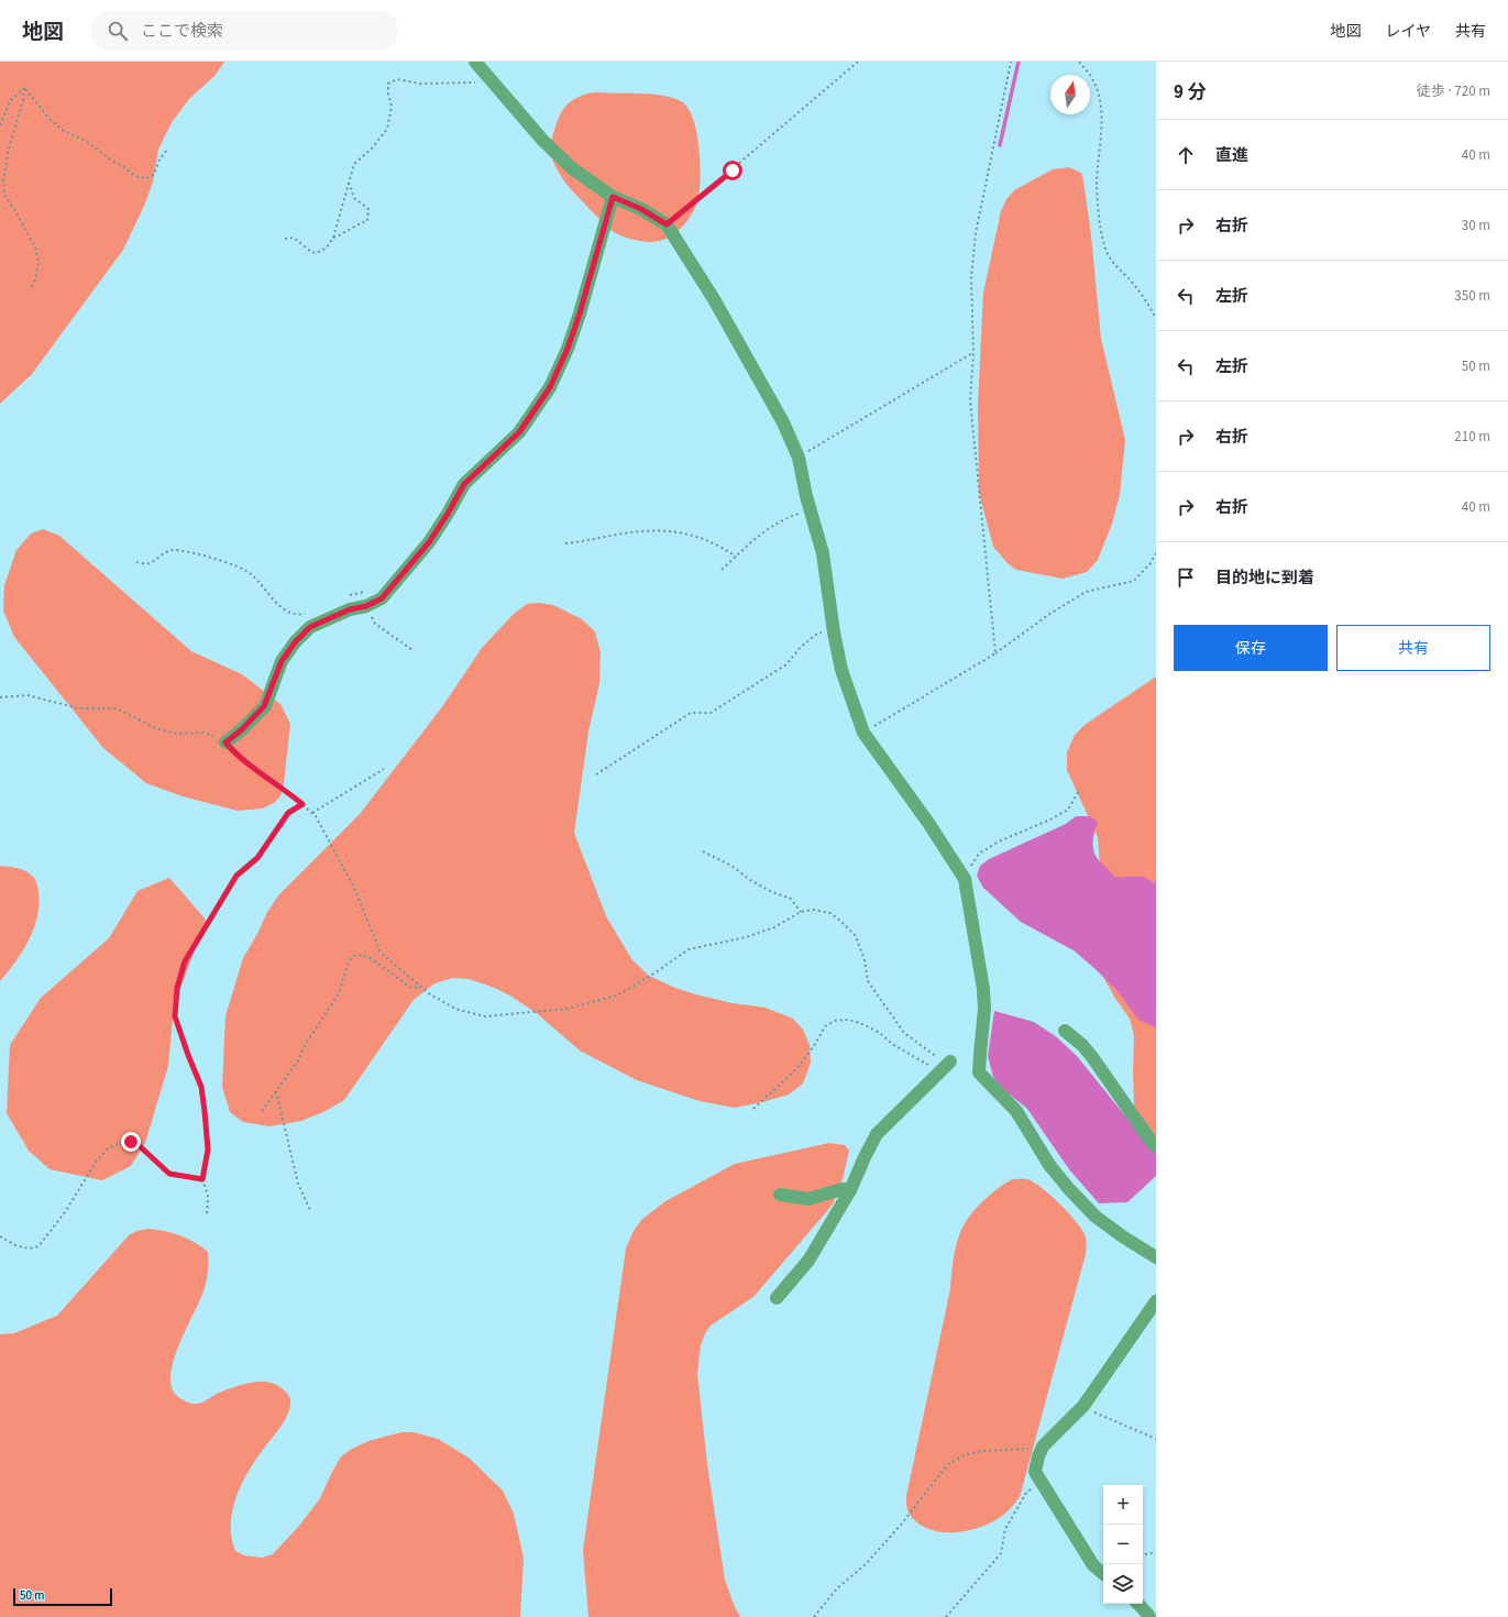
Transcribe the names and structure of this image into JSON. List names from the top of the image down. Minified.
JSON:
{"scale_bar":"50 m","north":"top","page":{"header":"地図","search":"ここで検索","nav":["地図","レイヤ","共有"],"heading":["9 分","徒歩 · 720 m"],"list":[["直進","40 m"],["右折","30 m"],["左折","350 m"],["左折","50 m"],["右折","210 m"],["右折","40 m"],"目的地に到着"],"buttons":["保存","共有"],"map_buttons":["+","−"],"scale":"50 m"}}
